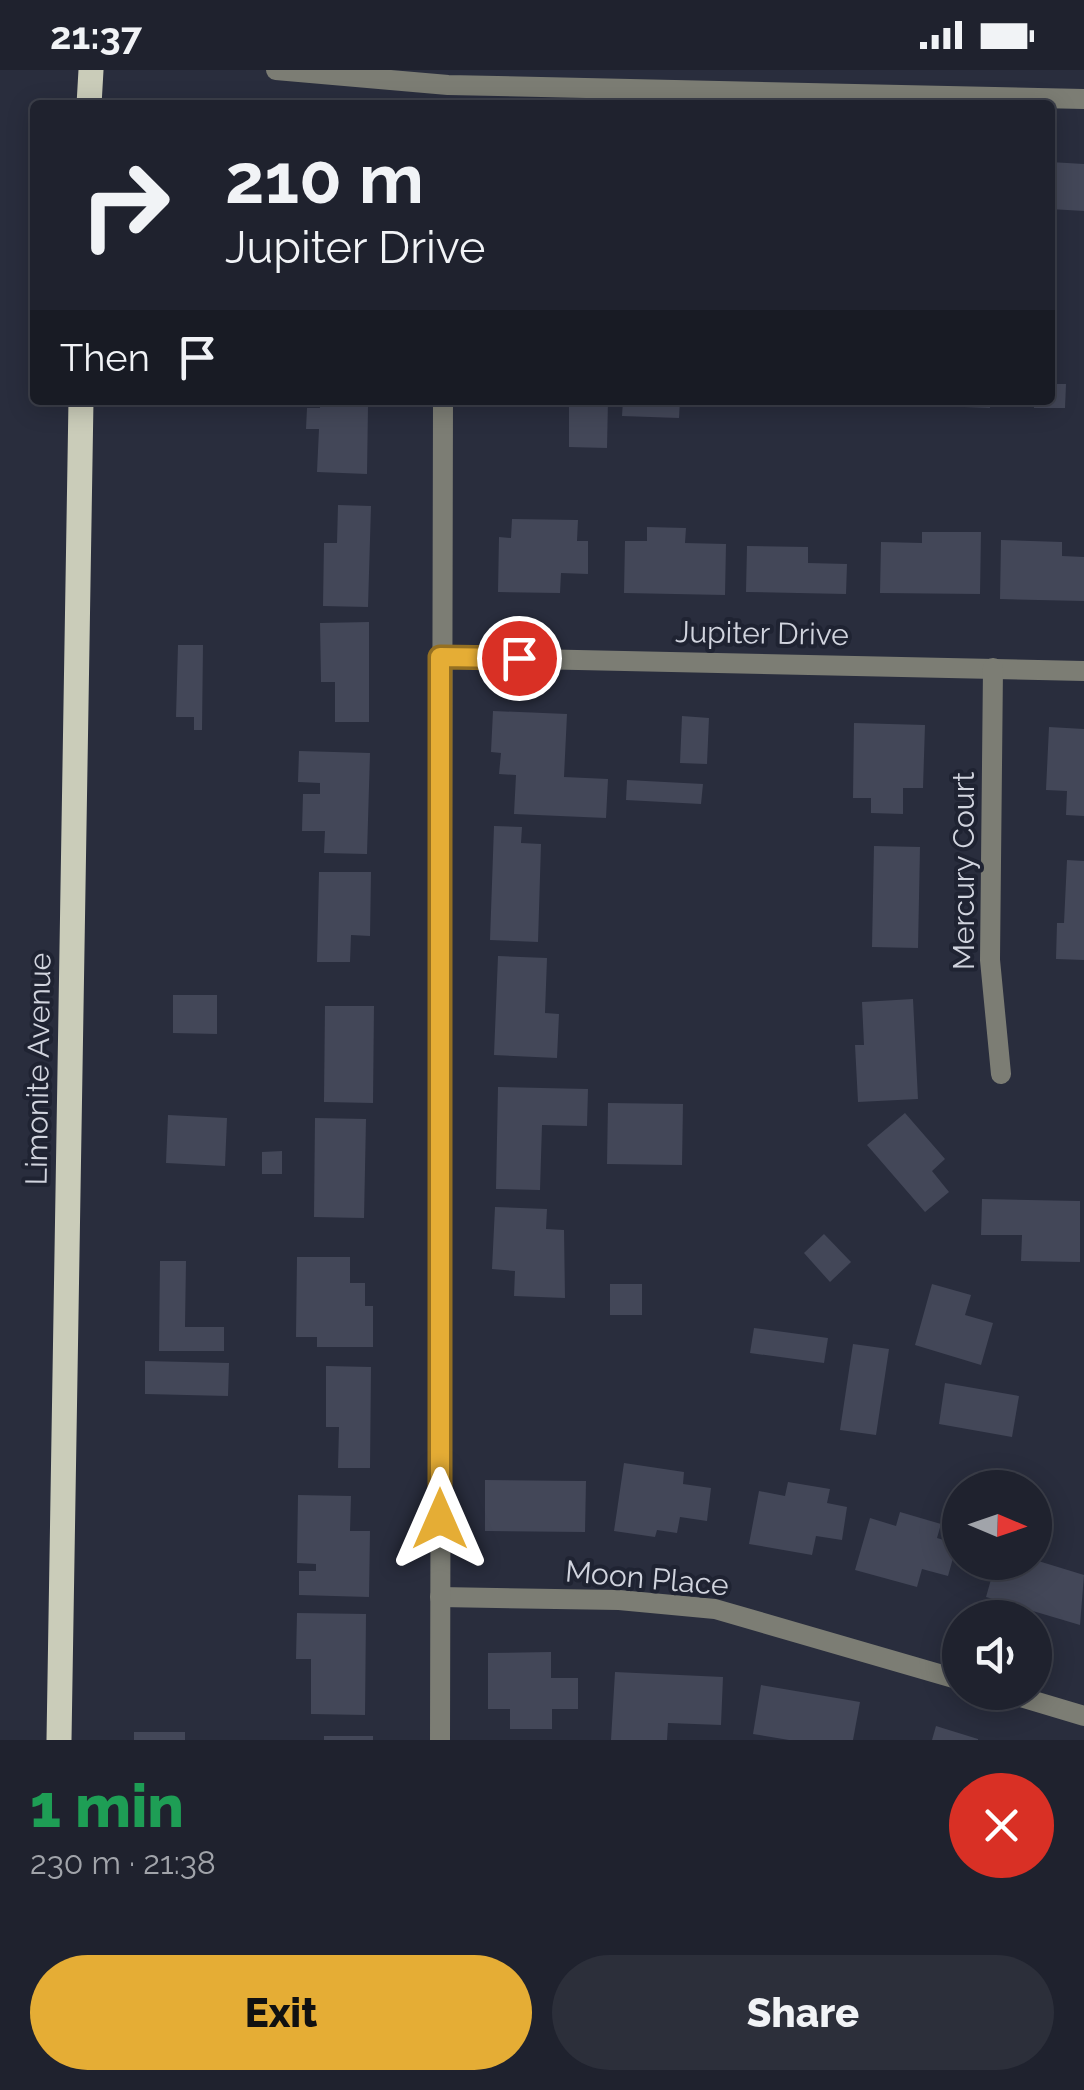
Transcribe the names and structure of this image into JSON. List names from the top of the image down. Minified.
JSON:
{"streets":{"main road":["Limonite Avenue"],"street":["Jupiter Drive","Mercury Court","Moon Place"]},"crossings":[["Jupiter Drive","Mercury Court"]],"north":"right","page":{"status":"21:37","turn":["210 m","Jupiter Drive"],"then":"Then","heading":["1 min","230 m · 21:38"],"buttons":["Exit","Share"]}}
